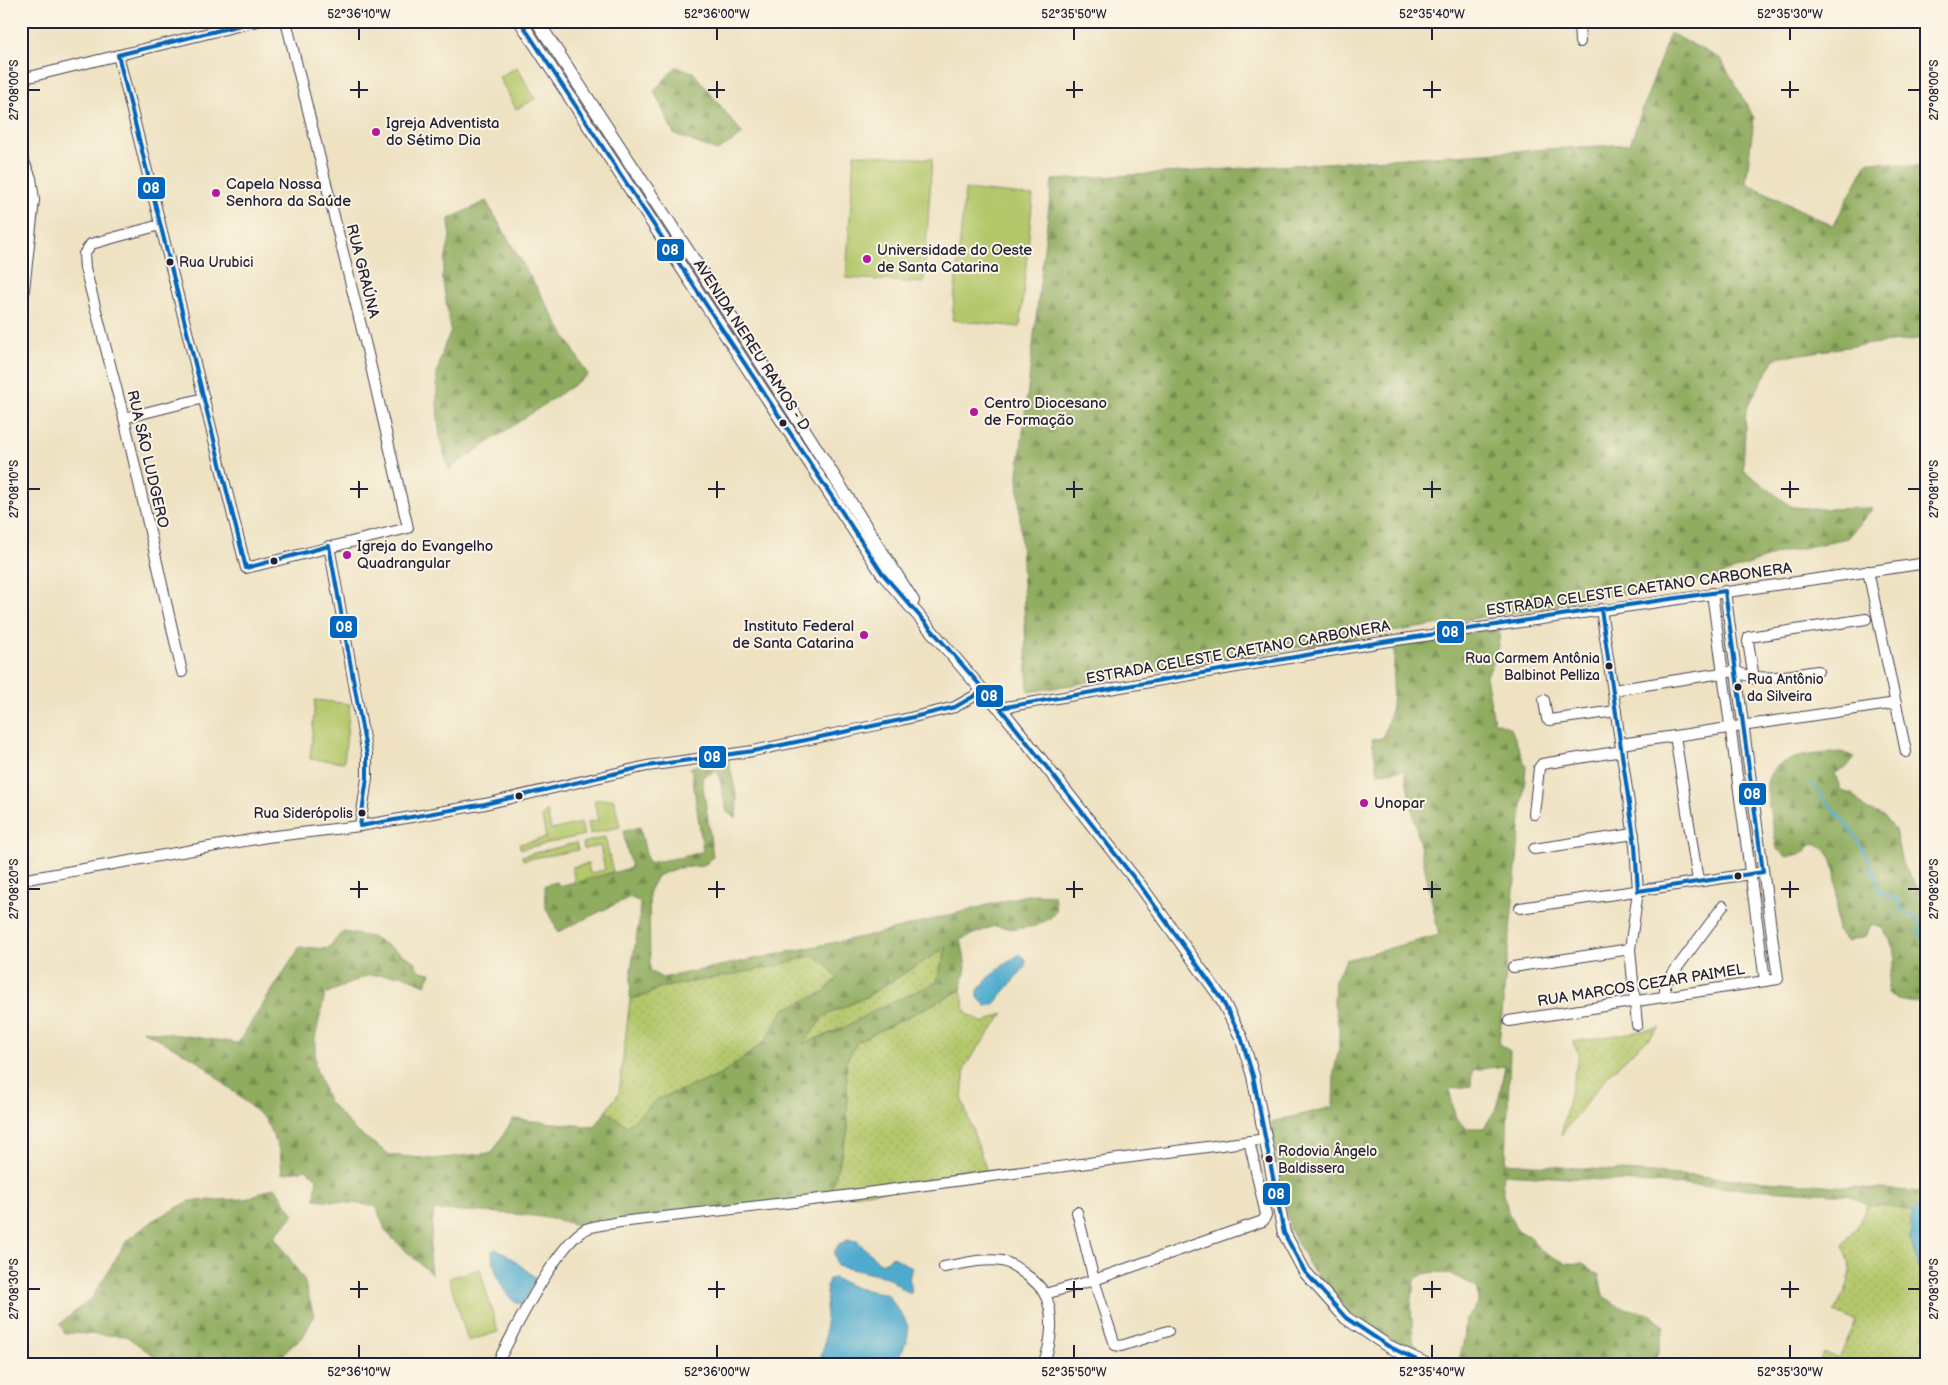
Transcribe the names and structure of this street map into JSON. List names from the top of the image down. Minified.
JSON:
{"streets":{"street":["RUA GRAÚNA","AVENIDA NEREU RAMOS - D","RUA SÃO LUDGERO","ESTRADA CELESTE CAETANO CARBONERA","RUA MARCOS CEZAR PAIMEL"]},"crossings":[["AVENIDA NEREU RAMOS - D","ESTRADA CELESTE CAETANO CARBONERA"]],"places":["Igreja Adventista do Sétimo Dia","Capela Nossa Senhora da Saúde","Universidade do Oeste de Santa Catarina","Rua Urubici","Centro Diocesano de Formação","Igreja do Evangelho Quadrangular","Instituto Federal de Santa Catarina","Rua Carmem Antônia Balbinot Pelliza","Rua Antônio da Silveira","Unopar","Rua Siderópolis","Rodovia Ângelo Baldissera"],"lines":["transit line 08"],"coordinates":["52°36'10\"W","52°36'00\"W","52°35'50\"W","52°35'40\"W","52°35'30\"W","27°08'00\"S","27°08'10\"S","27°08'20\"S","27°08'30\"S"]}
